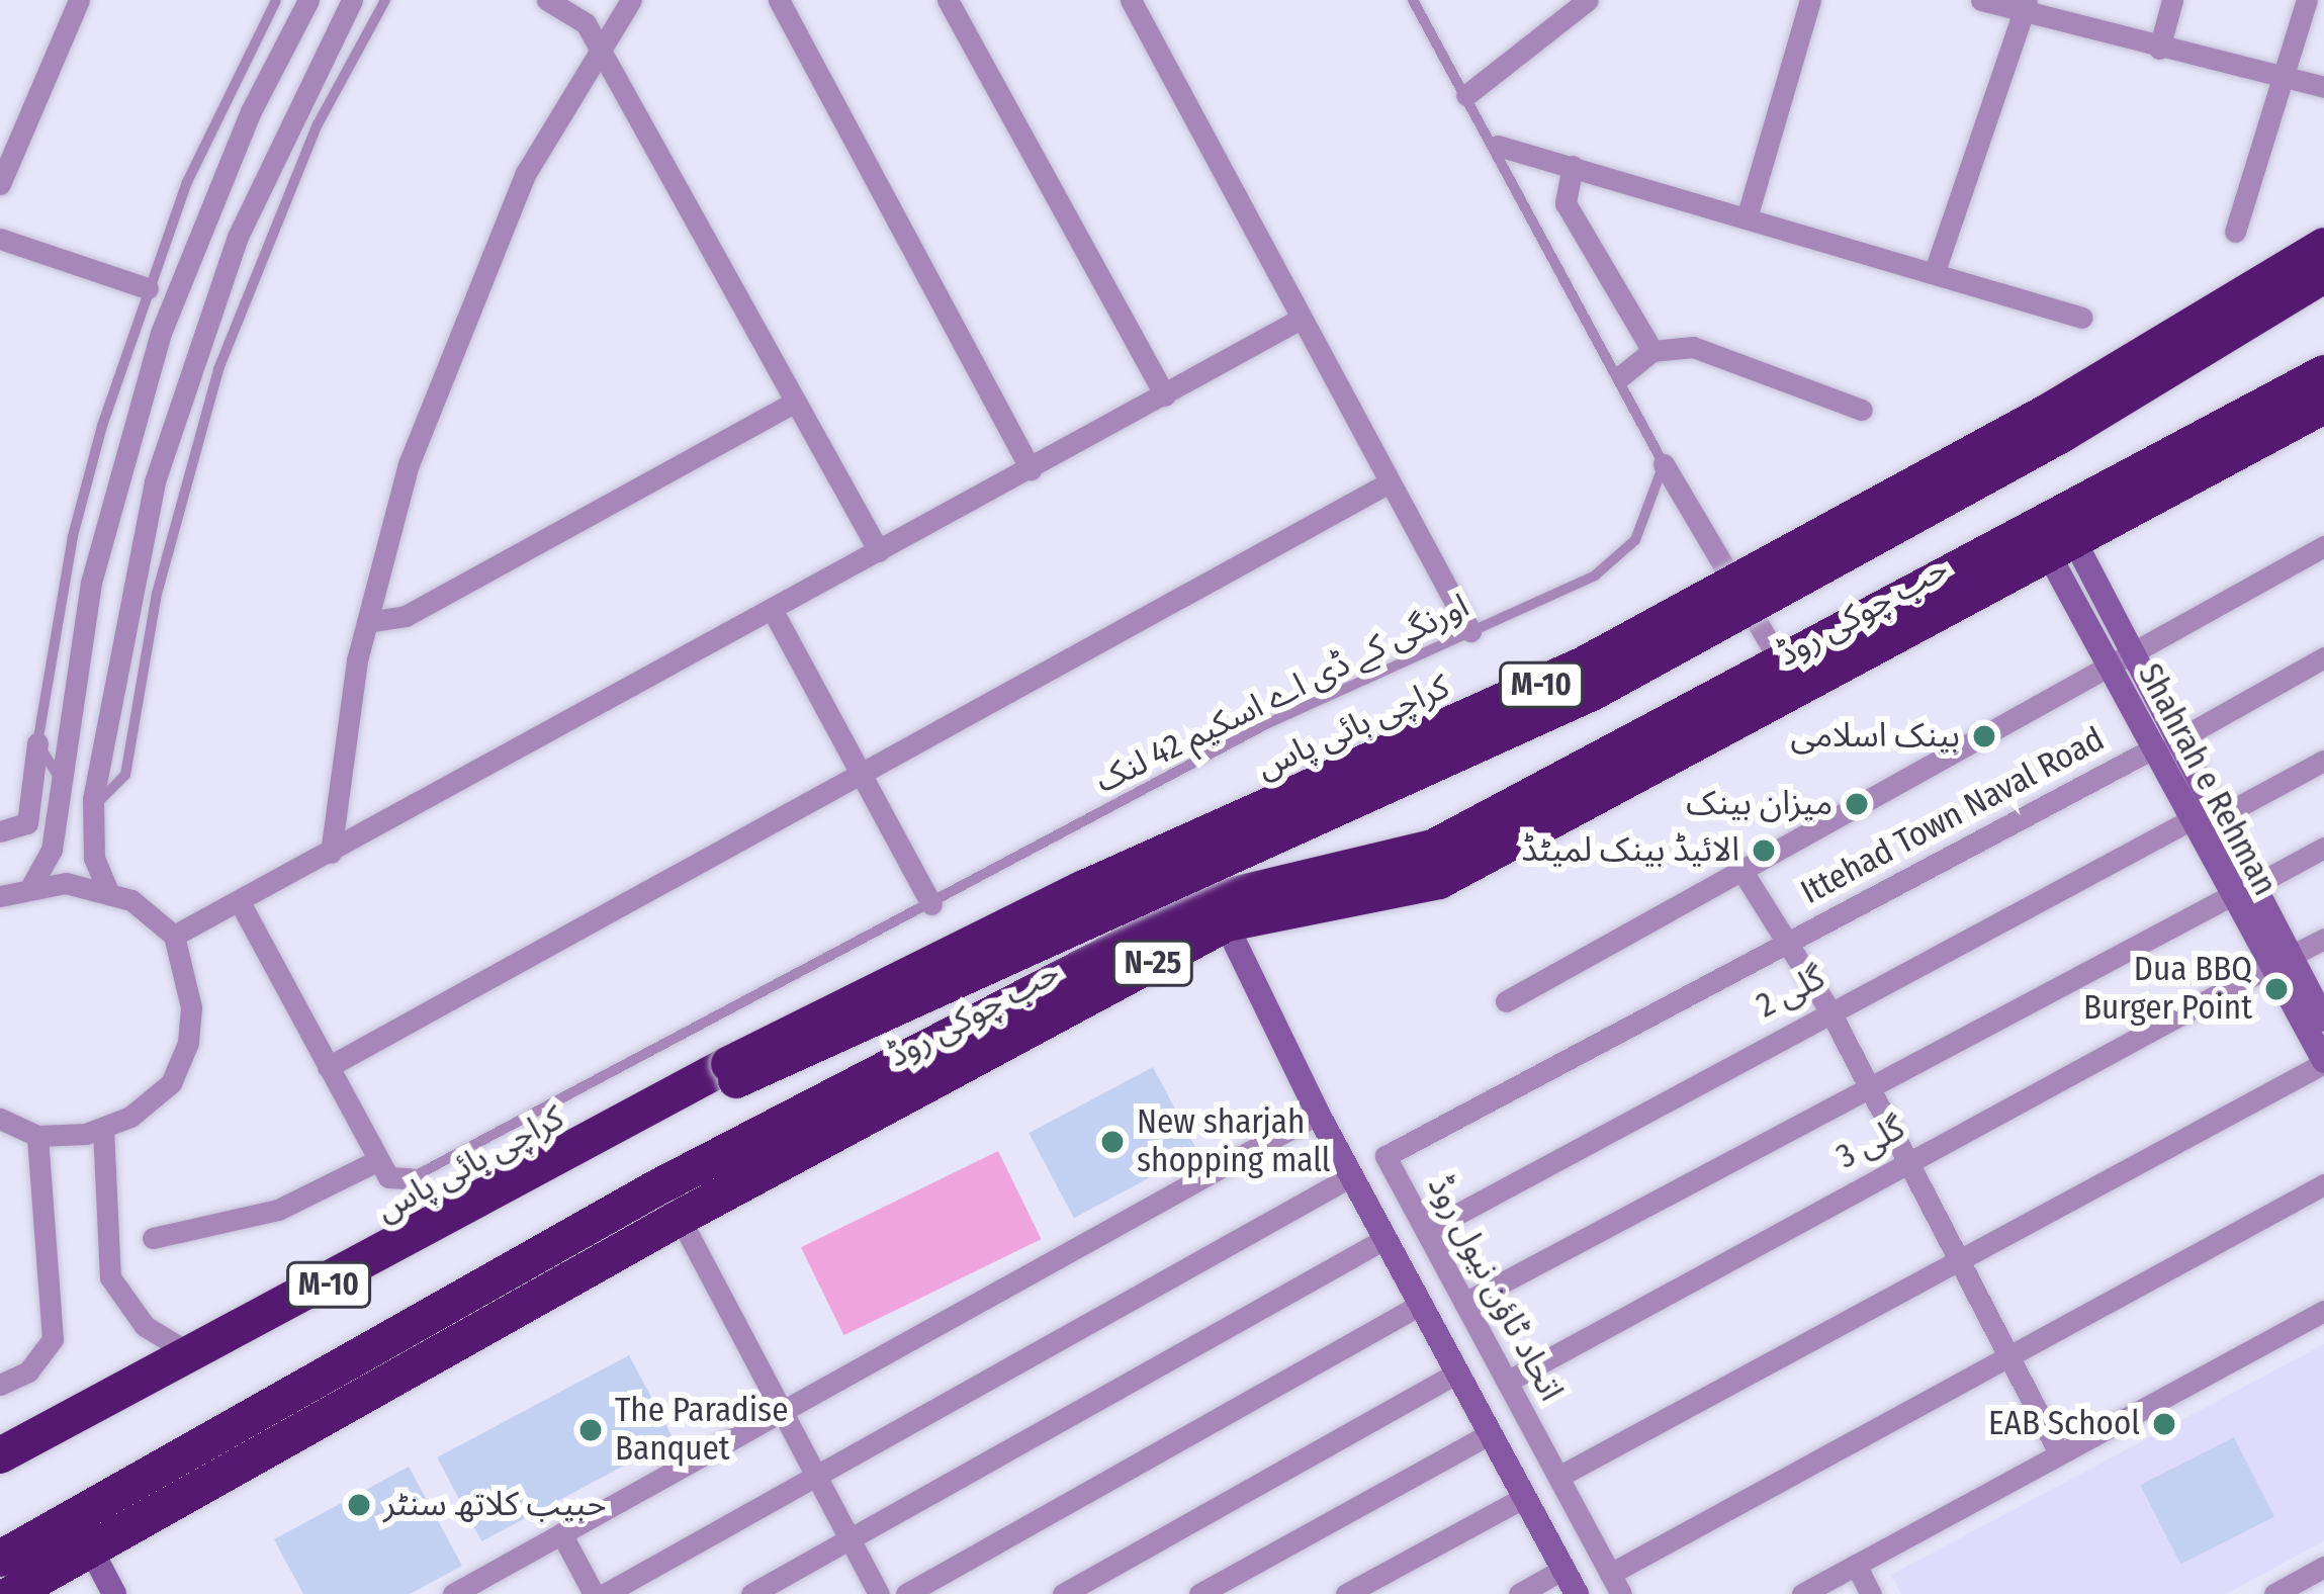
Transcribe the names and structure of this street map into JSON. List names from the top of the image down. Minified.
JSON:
{"streets":{"highway":["حب چوکی روڈ","M-10","کراچی بائی پاس","N-25"],"main road":["Shahrah e Rehman"],"street":["Ittehad Town Naval Road","گلی 2","گلی 3","اتحاد ٹاؤن نیول روڈ"],"lane":["اورنگی کے ڈی اے اسکیم 42 لنک"]},"crossings":[["Shahrah e Rehman","Ittehad Town Naval Road"],["Shahrah e Rehman","گلی 2"],["Shahrah e Rehman","گلی 3"],["Ittehad Town Naval Road","اتحاد ٹاؤن نیول روڈ"],["گلی 2","اتحاد ٹاؤن نیول روڈ"],["گلی 3","اتحاد ٹاؤن نیول روڈ"]],"places":["بینک اسلامی","میزان بینک","الائیڈ بینک لمیٹڈ","Dua BBQ Burger Point","New sharjah shopping mall","EAB School","The Paradise Banquet","حبیب کلاتھ سنٹر"]}
